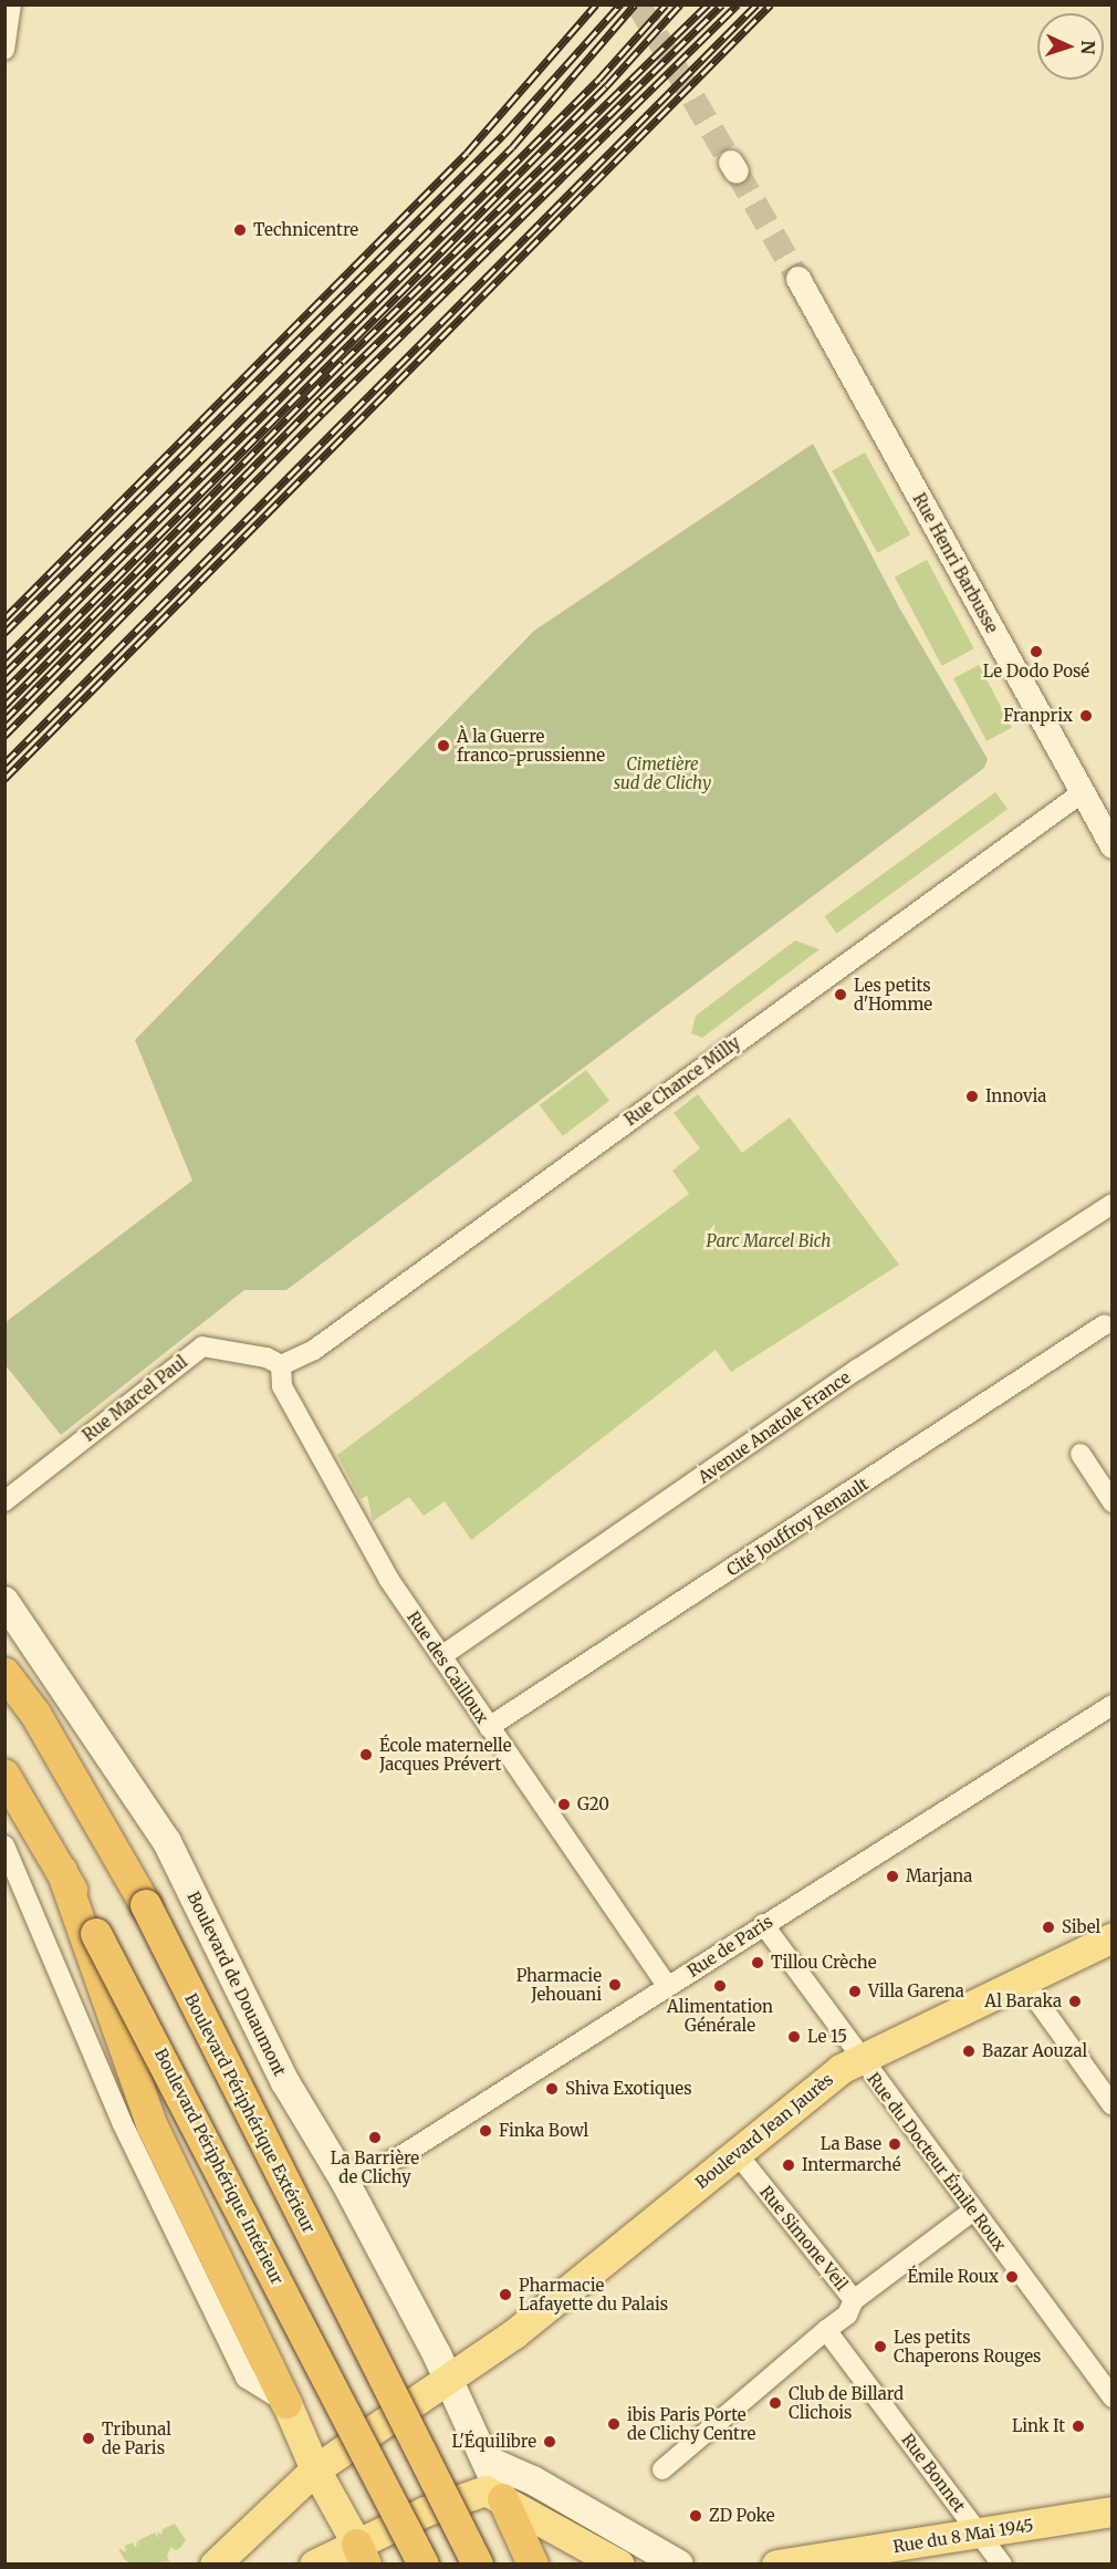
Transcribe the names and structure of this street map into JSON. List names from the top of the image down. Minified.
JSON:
{"streets":{"highway":["Boulevard Périphérique Extérieur","Boulevard Périphérique Intérieur"],"main road":["Boulevard de Douaumont","Boulevard Jean Jaurès","Rue du 8 Mai 1945"],"street":["Rue Henri Barbusse","Rue Chance Milly","Rue Marcel Paul","Avenue Anatole France","Cité Jouffroy Renault","Rue des Cailloux","Rue de Paris","Rue du Docteur Émile Roux","Rue Simone Veil","Rue Bonnet"]},"crossings":[["Rue Henri Barbusse","Rue Chance Milly"],["Rue Chance Milly","Rue Marcel Paul"],["Rue Chance Milly","Rue des Cailloux"],["Rue Marcel Paul","Rue des Cailloux"],["Avenue Anatole France","Rue des Cailloux"],["Cité Jouffroy Renault","Rue des Cailloux"],["Rue des Cailloux","Rue de Paris"],["Rue de Paris","Boulevard de Douaumont"],["Rue de Paris","Rue du Docteur Émile Roux"],["Boulevard de Douaumont","Boulevard Jean Jaurès"],["Boulevard Jean Jaurès","Rue du Docteur Émile Roux"],["Boulevard Jean Jaurès","Rue Simone Veil"],["Rue du Docteur Émile Roux","Rue Simone Veil"],["Rue Bonnet","Rue du 8 Mai 1945"]],"parks":["Cimetière sud de Clichy","Parc Marcel Bich"],"places":["Technicentre","Le Dodo Posé","Franprix","À la Guerre franco-prussienne","Les petits d'Homme","Innovia","École maternelle Jacques Prévert","G20","Marjana","Sibel","Tillou Crèche","Pharmacie Jehouani","Alimentation Générale","Villa Garena","Al Baraka","Le 15","Bazar Aouzal","Shiva Exotiques","Finka Bowl","La Barrière de Clichy","La Base","Intermarché","Émile Roux","Pharmacie Lafayette du Palais","Les petits Chaperons Rouges","Club de Billard Clichois","ibis Paris Porte de Clichy Centre","Link It","Tribunal de Paris","L'Équilibre","ZD Poke"],"north":"right"}
